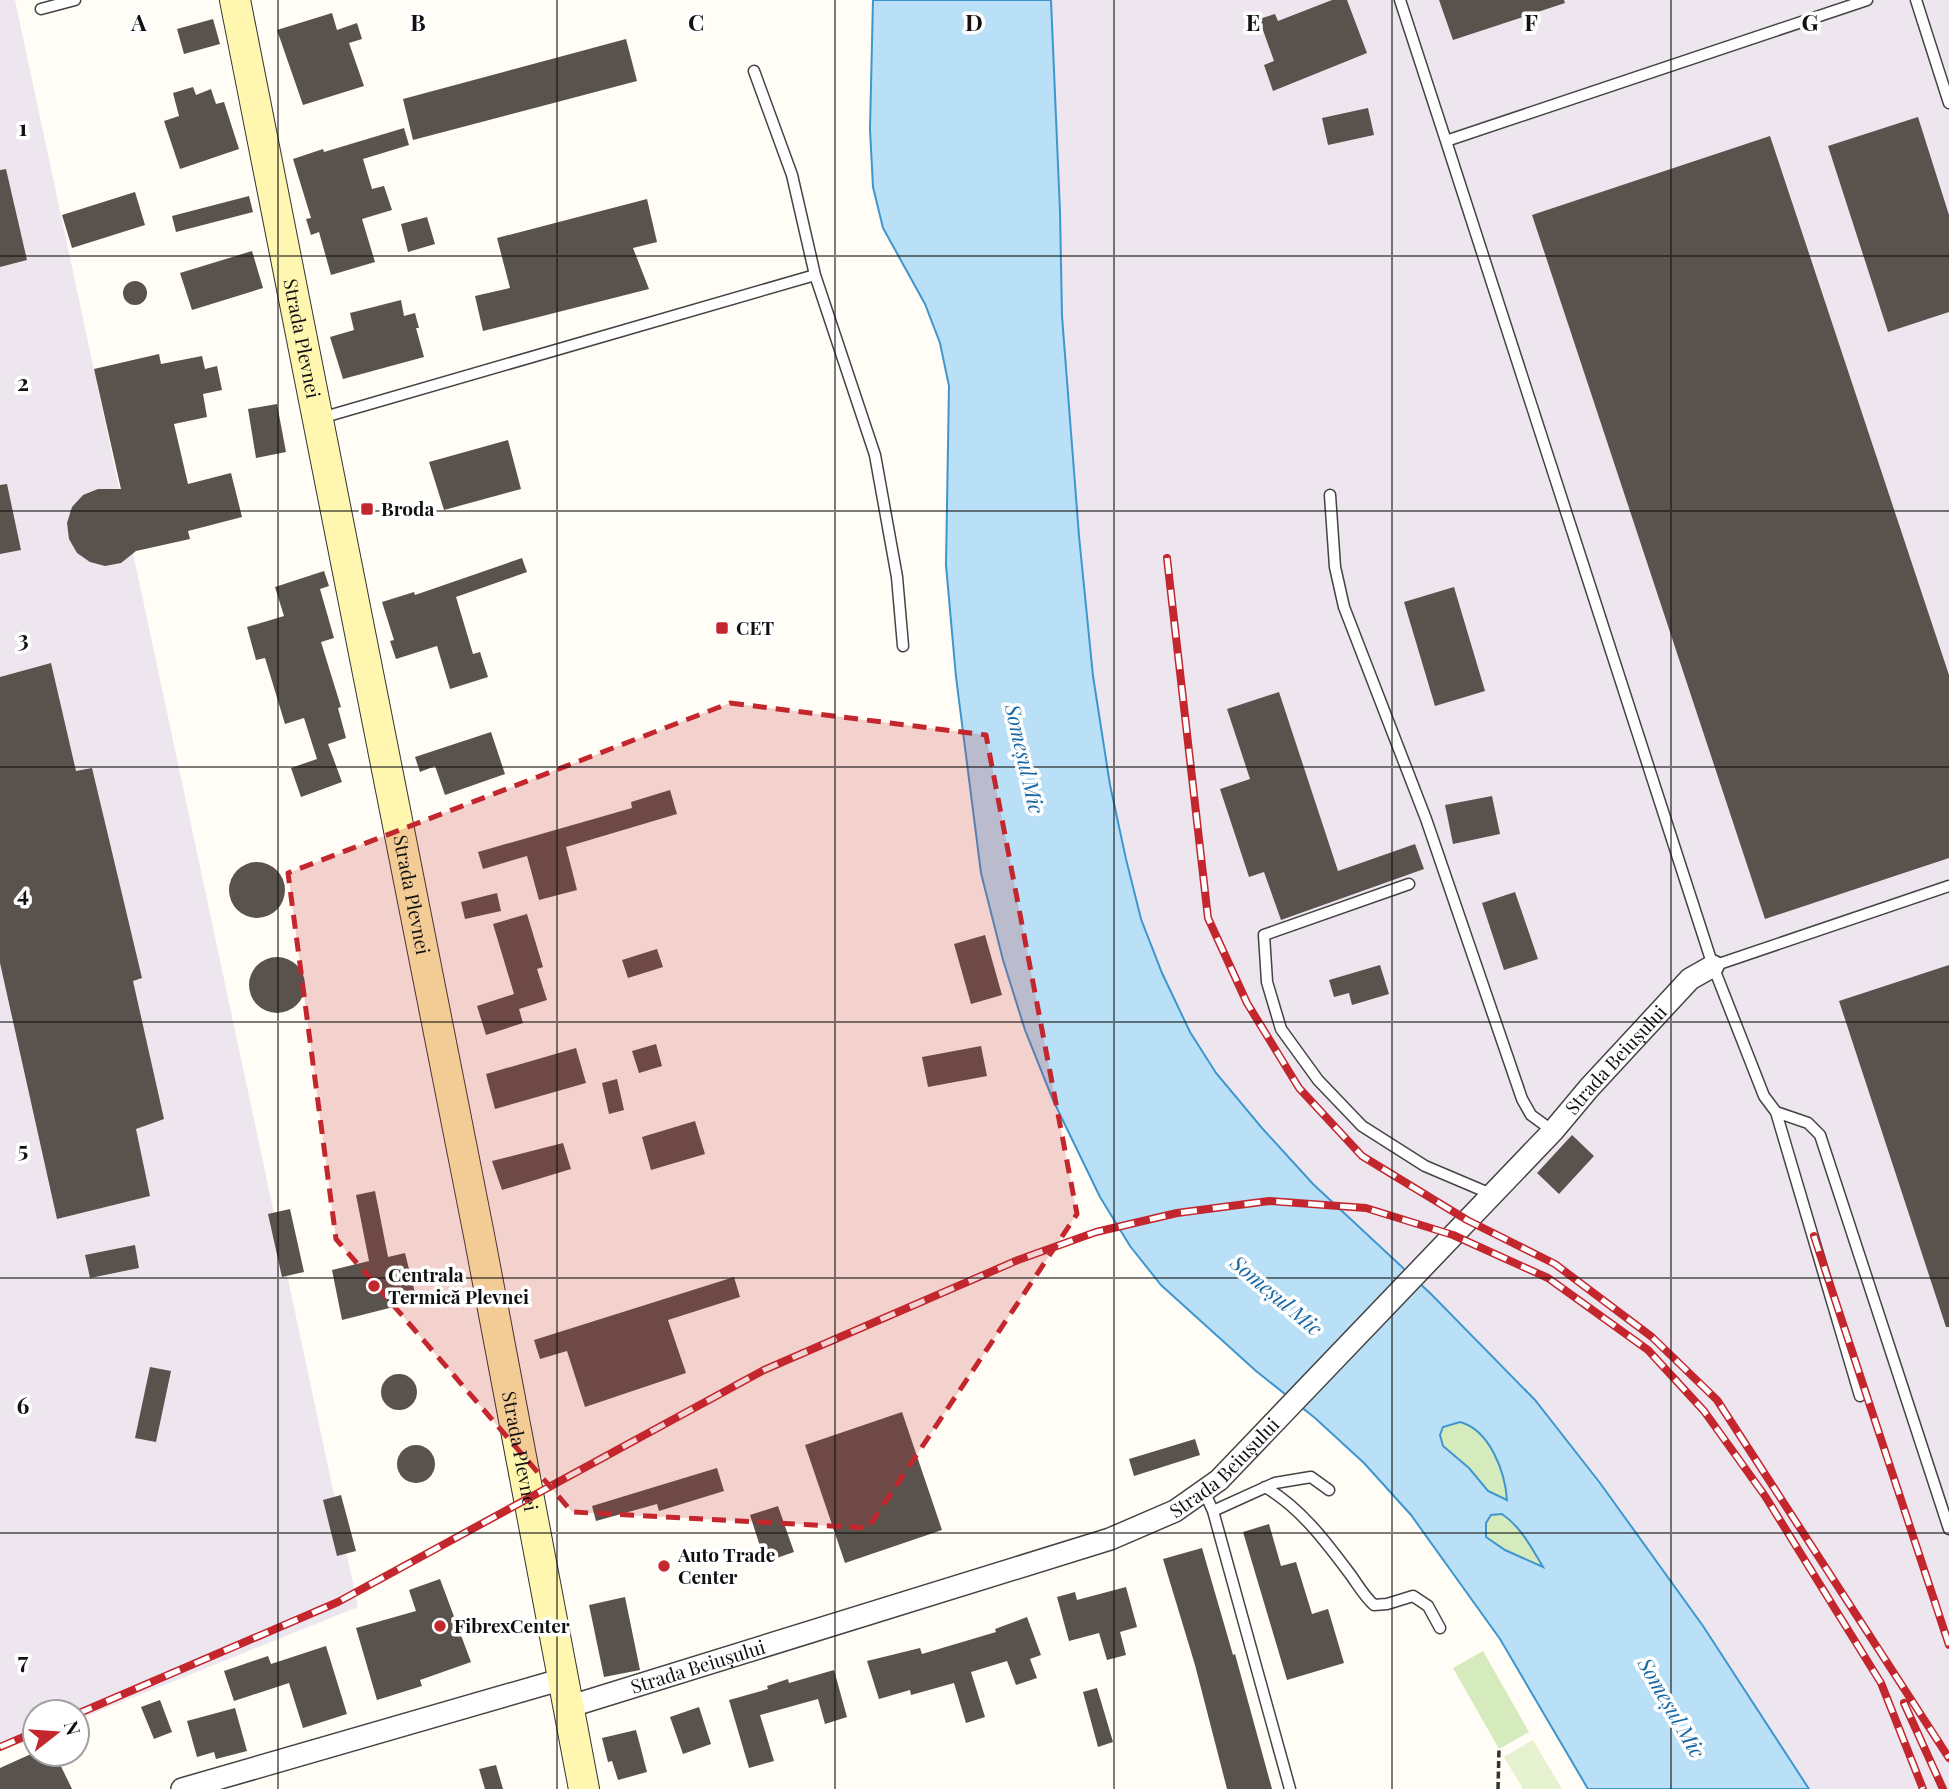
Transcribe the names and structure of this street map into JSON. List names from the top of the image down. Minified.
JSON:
{"streets":{"main road":["Strada Plevnei"],"street":["Strada Beiușului"]},"crossings":[["Strada Plevnei","Strada Beiușului"]],"water":["Someșul Mic"],"places":{"transit":["Broda","CET"],"other":["Centrala Termică Plevnei","Auto Trade Center","FibrexCenter"]},"north":"right","grid":{"columns":["A","B","C","D","E","F","G"],"rows":["1","2","3","4","5","6","7"]}}
